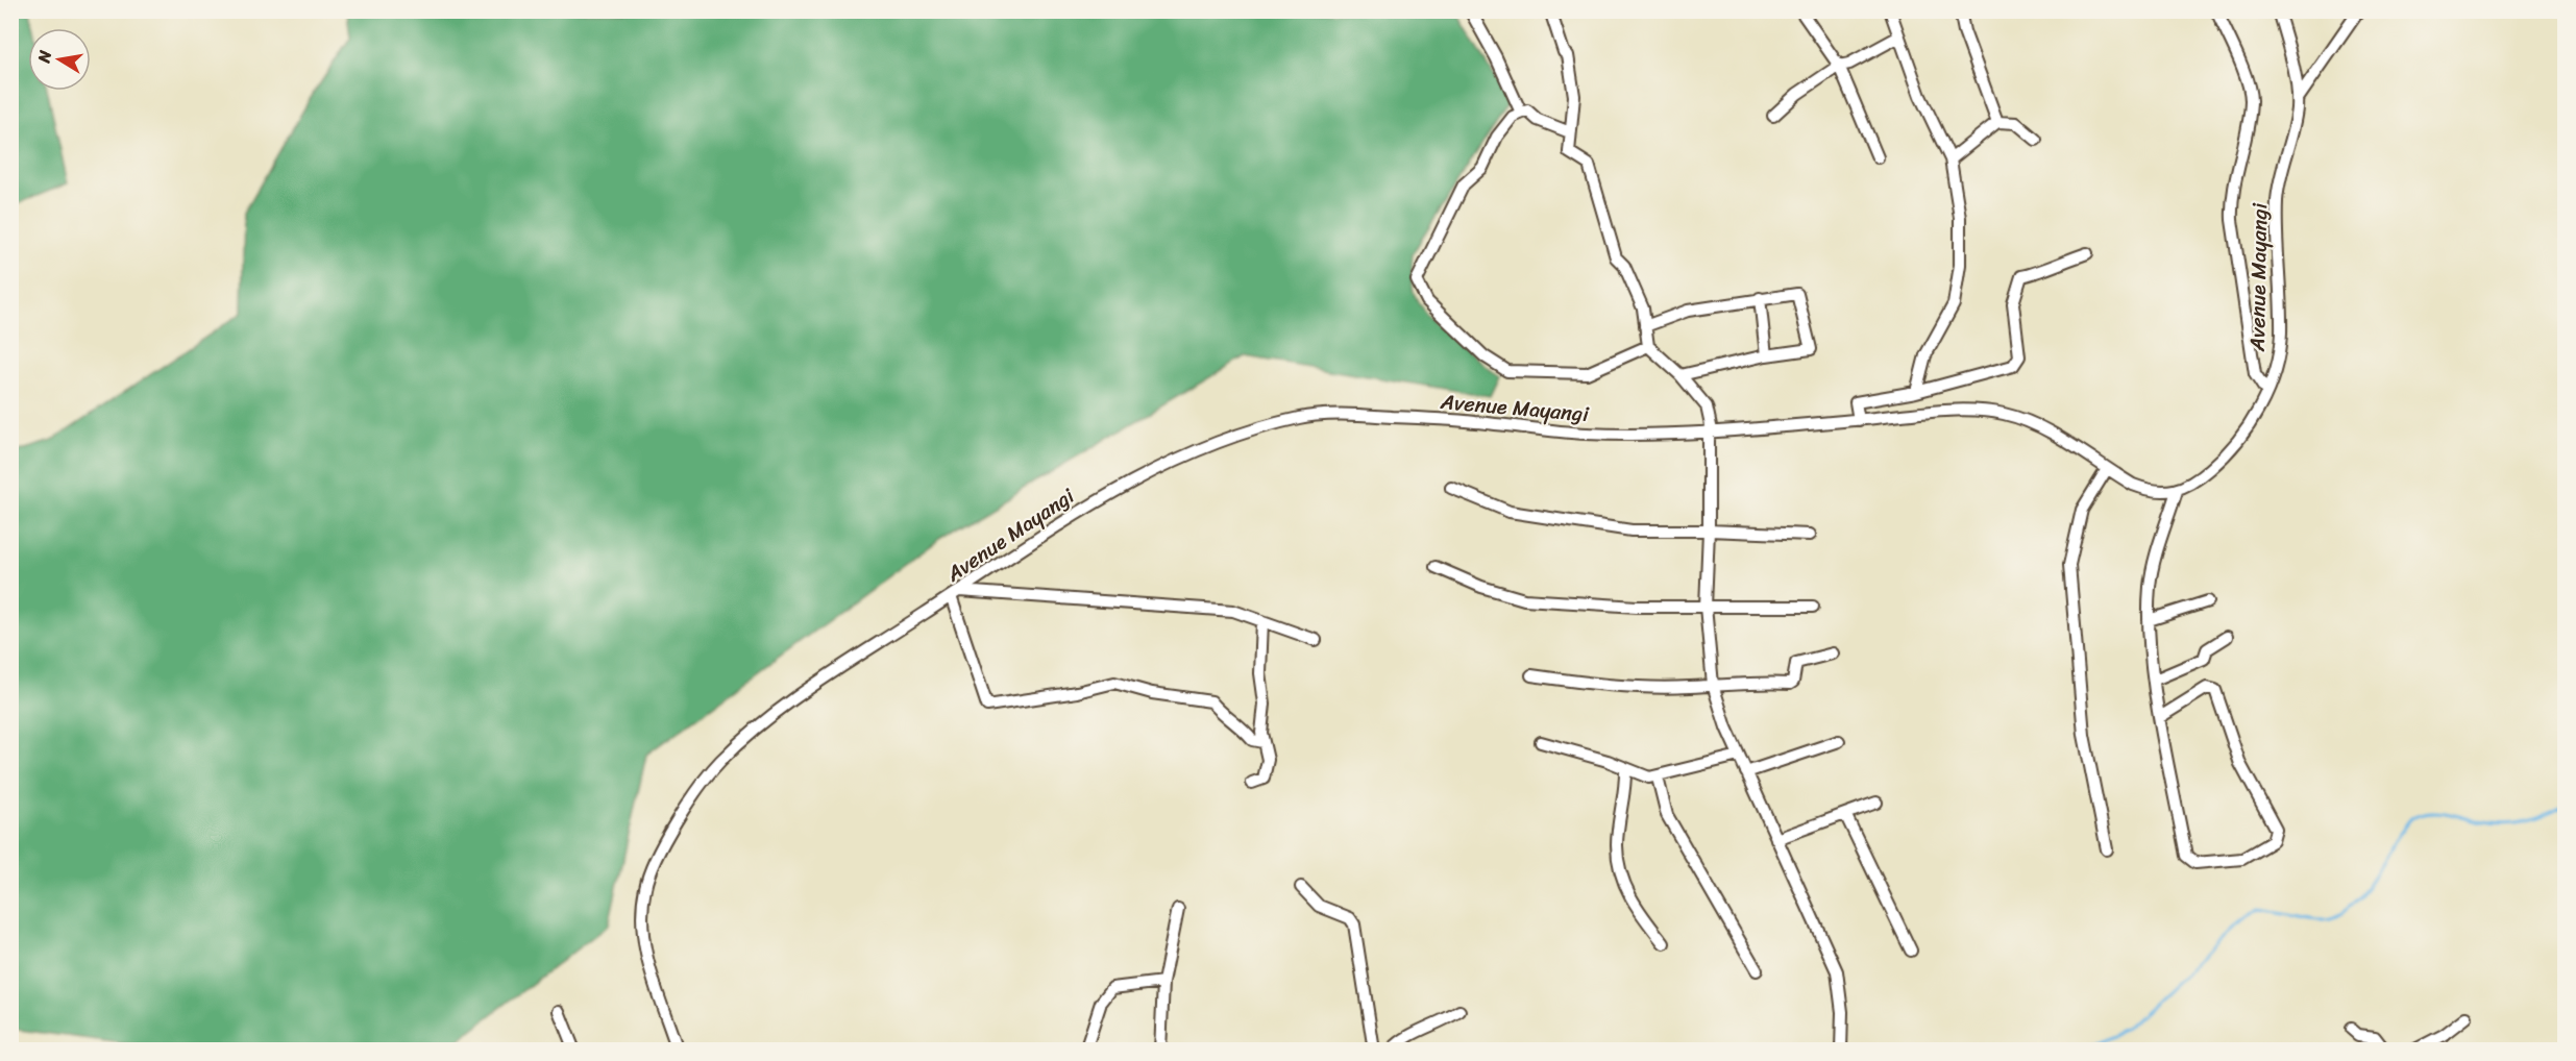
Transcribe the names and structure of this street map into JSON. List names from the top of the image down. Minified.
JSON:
{"streets":{"street":["Avenue Mayangi"]},"north":"left"}
